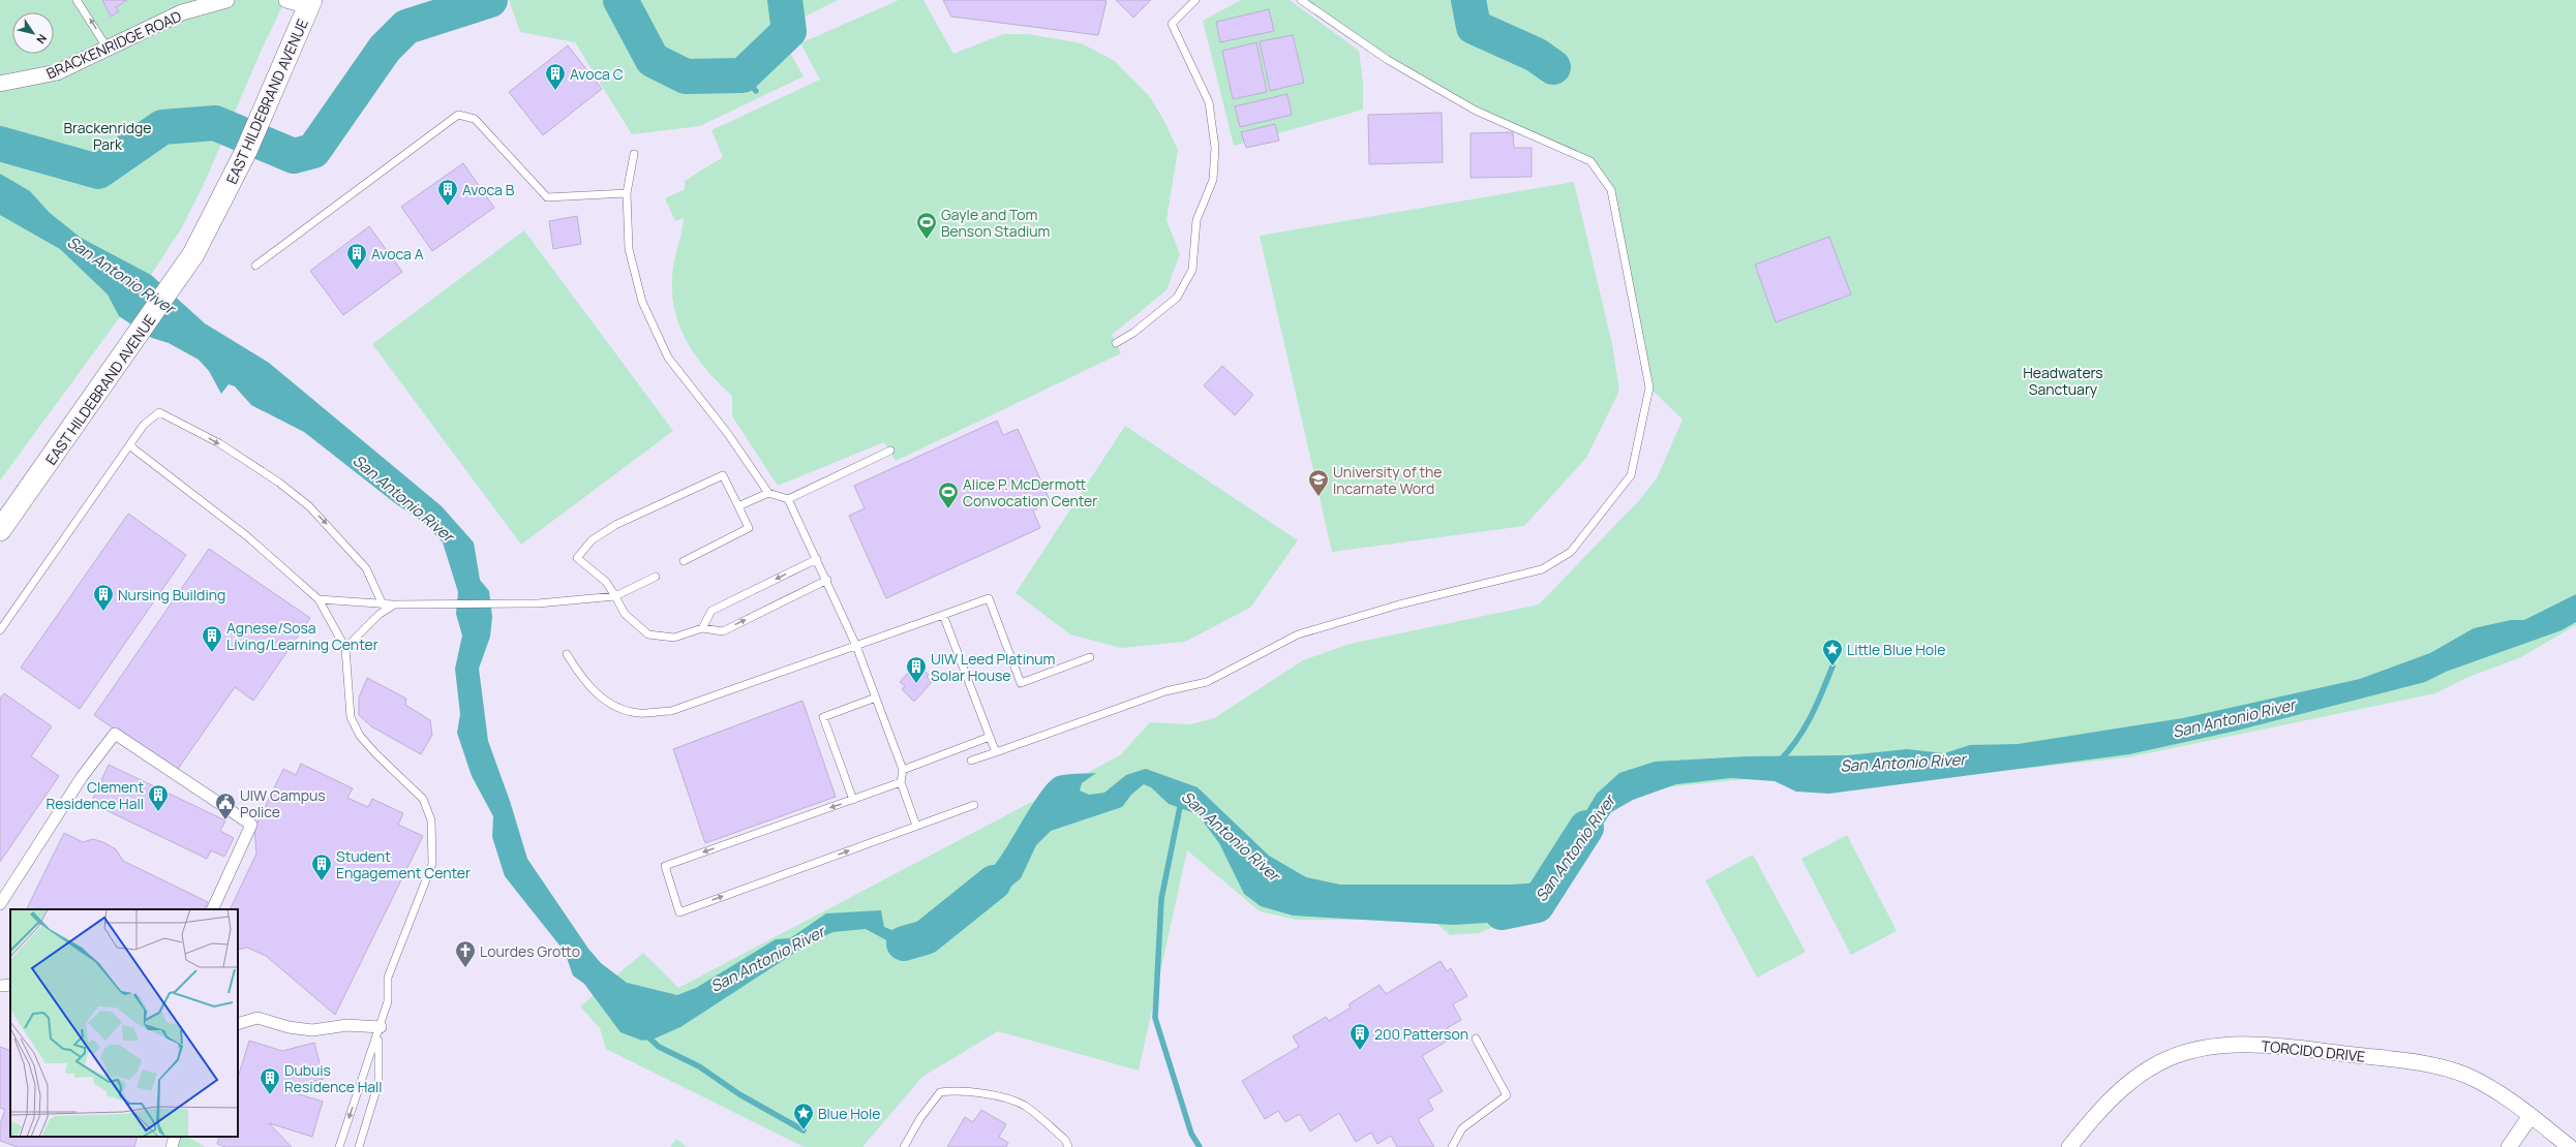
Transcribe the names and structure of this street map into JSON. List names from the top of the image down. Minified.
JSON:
{"streets":{"main road":["EAST HILDEBRAND AVENUE"],"street":["BRACKENRIDGE ROAD","TORCIDO DRIVE"]},"water":["San Antonio River"],"parks":["Brackenridge Park","Headwaters Sanctuary"],"places":{"building":["Avoca C","Avoca B","Avoca A","Nursing Building","Agnese/Sosa Living/Learning Center","UIW Leed Platinum Solar House","Clement Residence Hall","Student Engagement Center","200 Patterson","Dubuis Residence Hall"],"sports":["Gayle and Tom Benson Stadium","Alice P. McDermott Convocation Center"],"school or university":["University of the Incarnate Word"],"place":["Little Blue Hole","Blue Hole"],"public building":["UIW Campus Police"],"church":["Lourdes Grotto"]},"north":"bottom right"}
